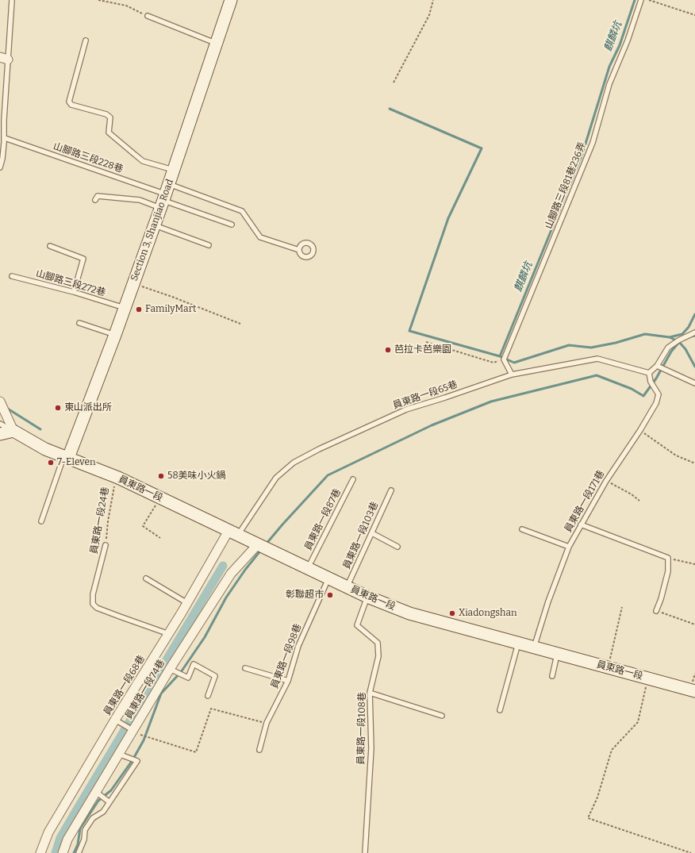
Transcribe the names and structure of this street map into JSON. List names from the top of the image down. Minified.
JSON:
{"streets":{"main road":["Section 3, Shanjiao Road","員東路一段"],"street":["員東路一段68巷","員東路一段74巷"],"lane":["山腳路三段228巷","山腳路三段81巷236弄","山腳路三段272巷","員東路一段65巷","員東路一段171巷","員東路一段87巷","員東路一段24巷","員東路一段103巷","員東路一段98巷","員東路一段108巷"]},"crossings":[["山腳路三段228巷","Section 3, Shanjiao Road"],["Section 3, Shanjiao Road","山腳路三段272巷"],["Section 3, Shanjiao Road","員東路一段"],["員東路一段65巷","員東路一段"],["員東路一段65巷","員東路一段171巷"],["員東路一段65巷","員東路一段68巷"],["員東路一段","員東路一段171巷"],["員東路一段","員東路一段87巷"],["員東路一段","員東路一段24巷"],["員東路一段","員東路一段103巷"],["員東路一段","員東路一段98巷"],["員東路一段","員東路一段68巷"],["員東路一段","員東路一段74巷"],["員東路一段","員東路一段108巷"],["員東路一段24巷","員東路一段68巷"]],"water":["麒麟坑"],"places":["FamilyMart","芭拉卡芭樂園","東山派出所","7-Eleven","58美味小火鍋","彰聯超市","Xiadongshan"]}
